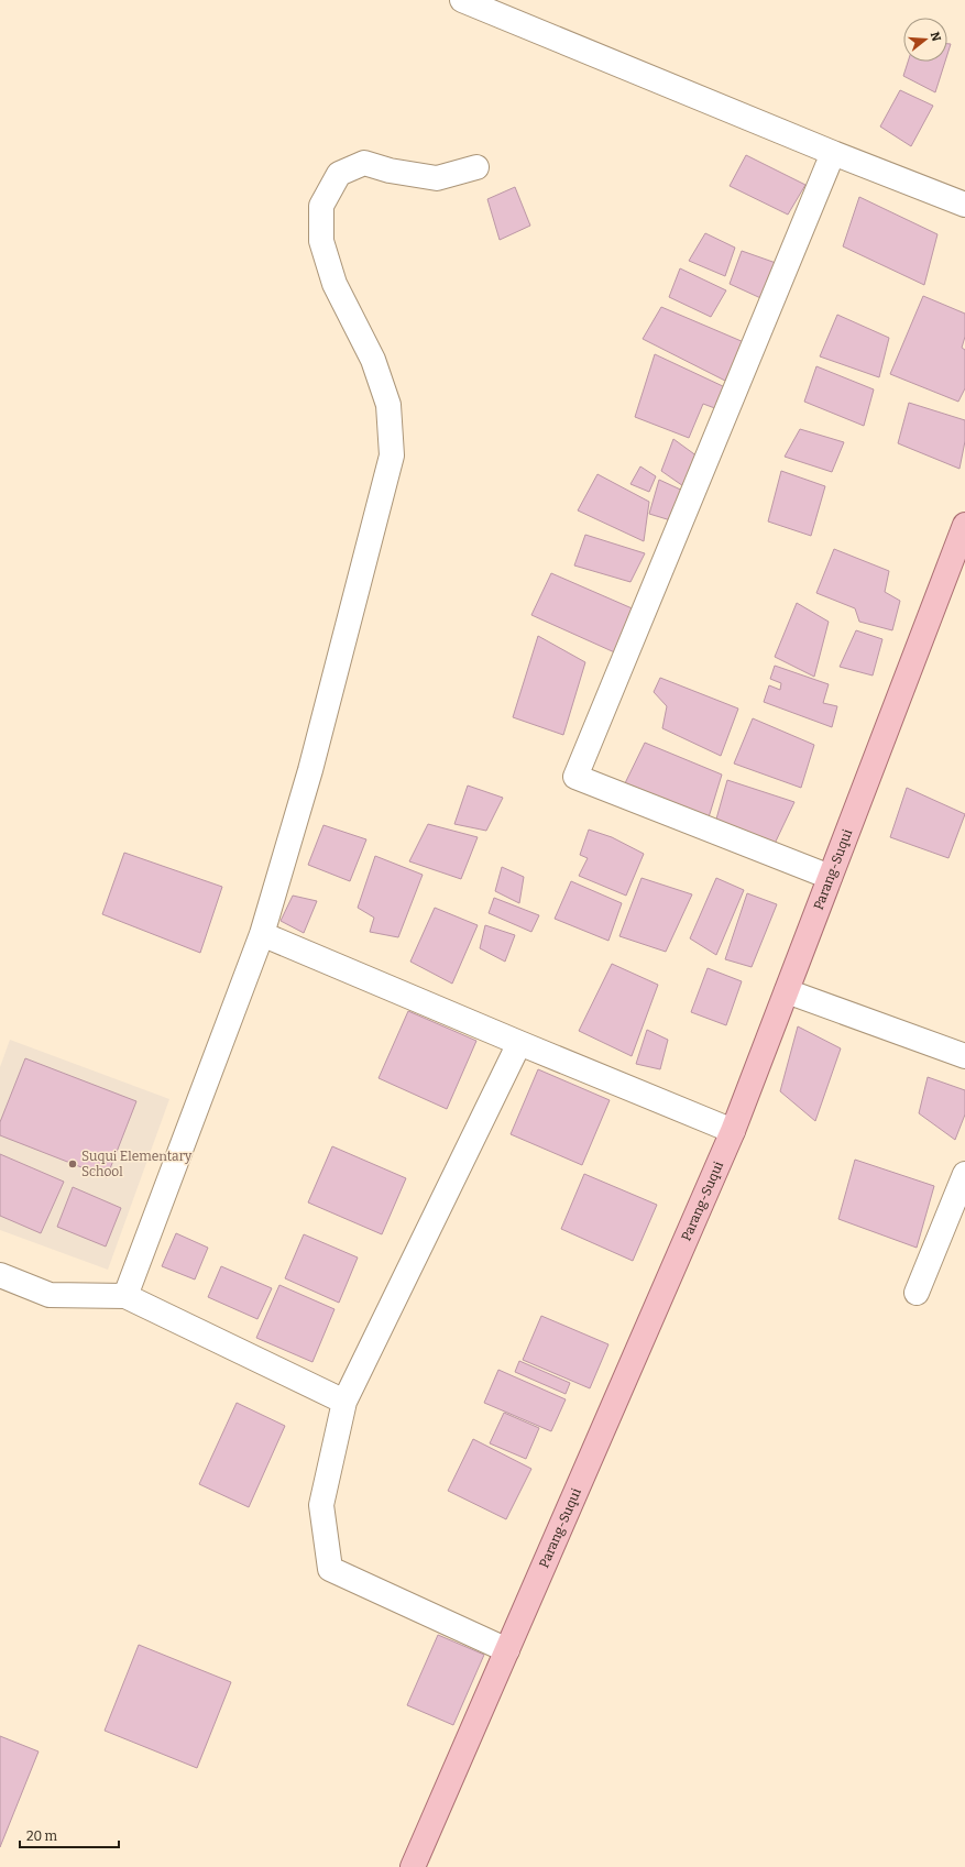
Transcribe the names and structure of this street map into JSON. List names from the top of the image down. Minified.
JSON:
{"streets":{"main road":["Parang-Suqui"]},"places":["Suqui Elementary School"],"scale_bar":"20 m","north":"right"}
